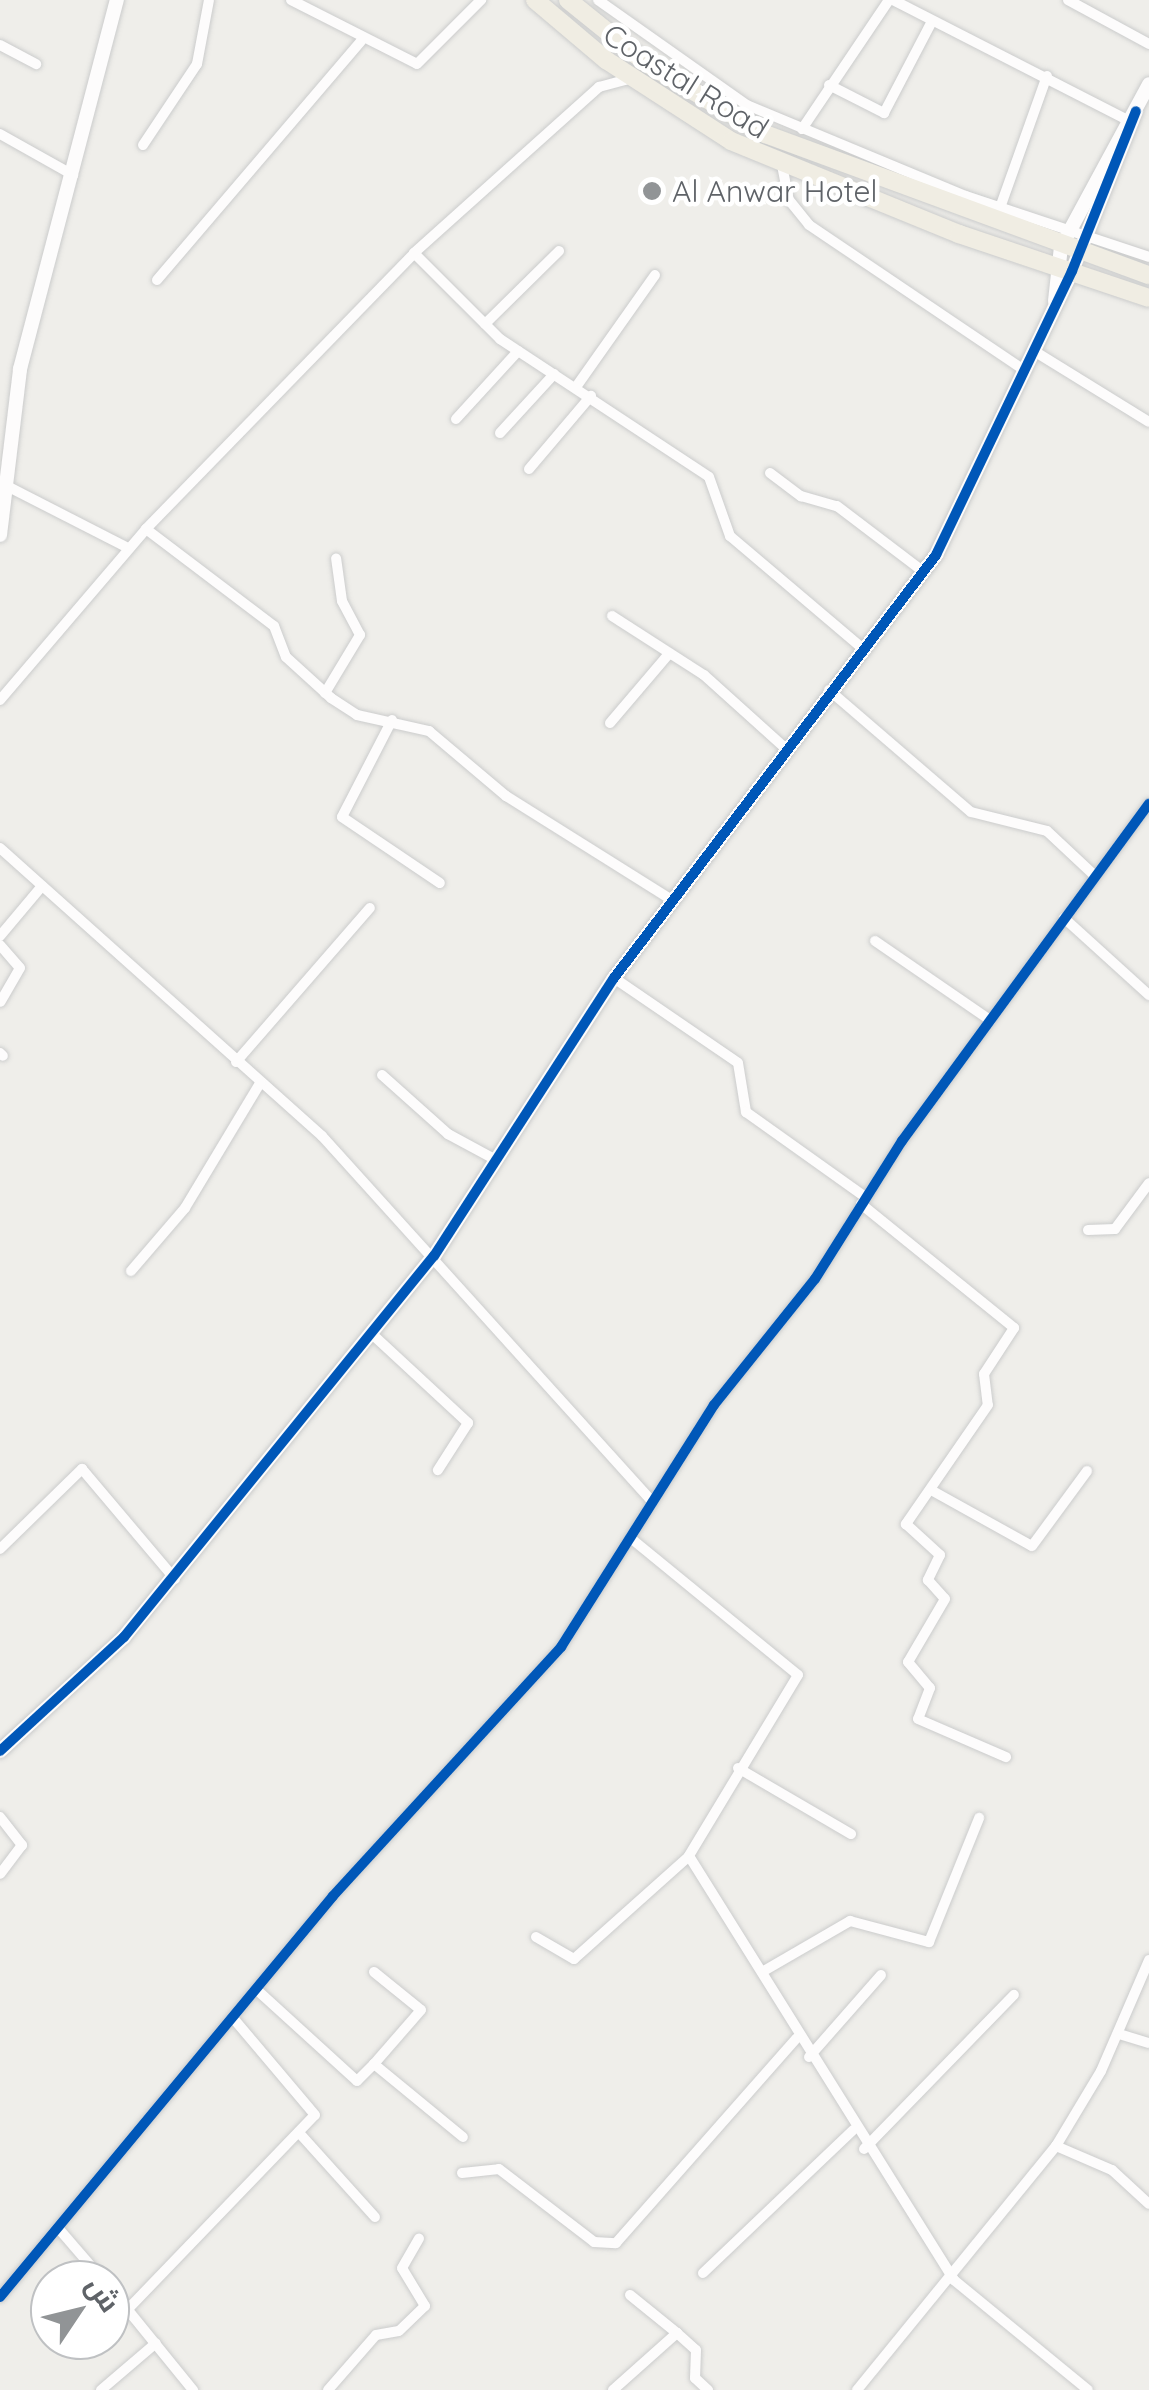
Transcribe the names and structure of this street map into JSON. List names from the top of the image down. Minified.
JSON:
{"streets":{"highway":["Coastal Road"]},"places":["Al Anwar Hotel"],"north":"top right"}
